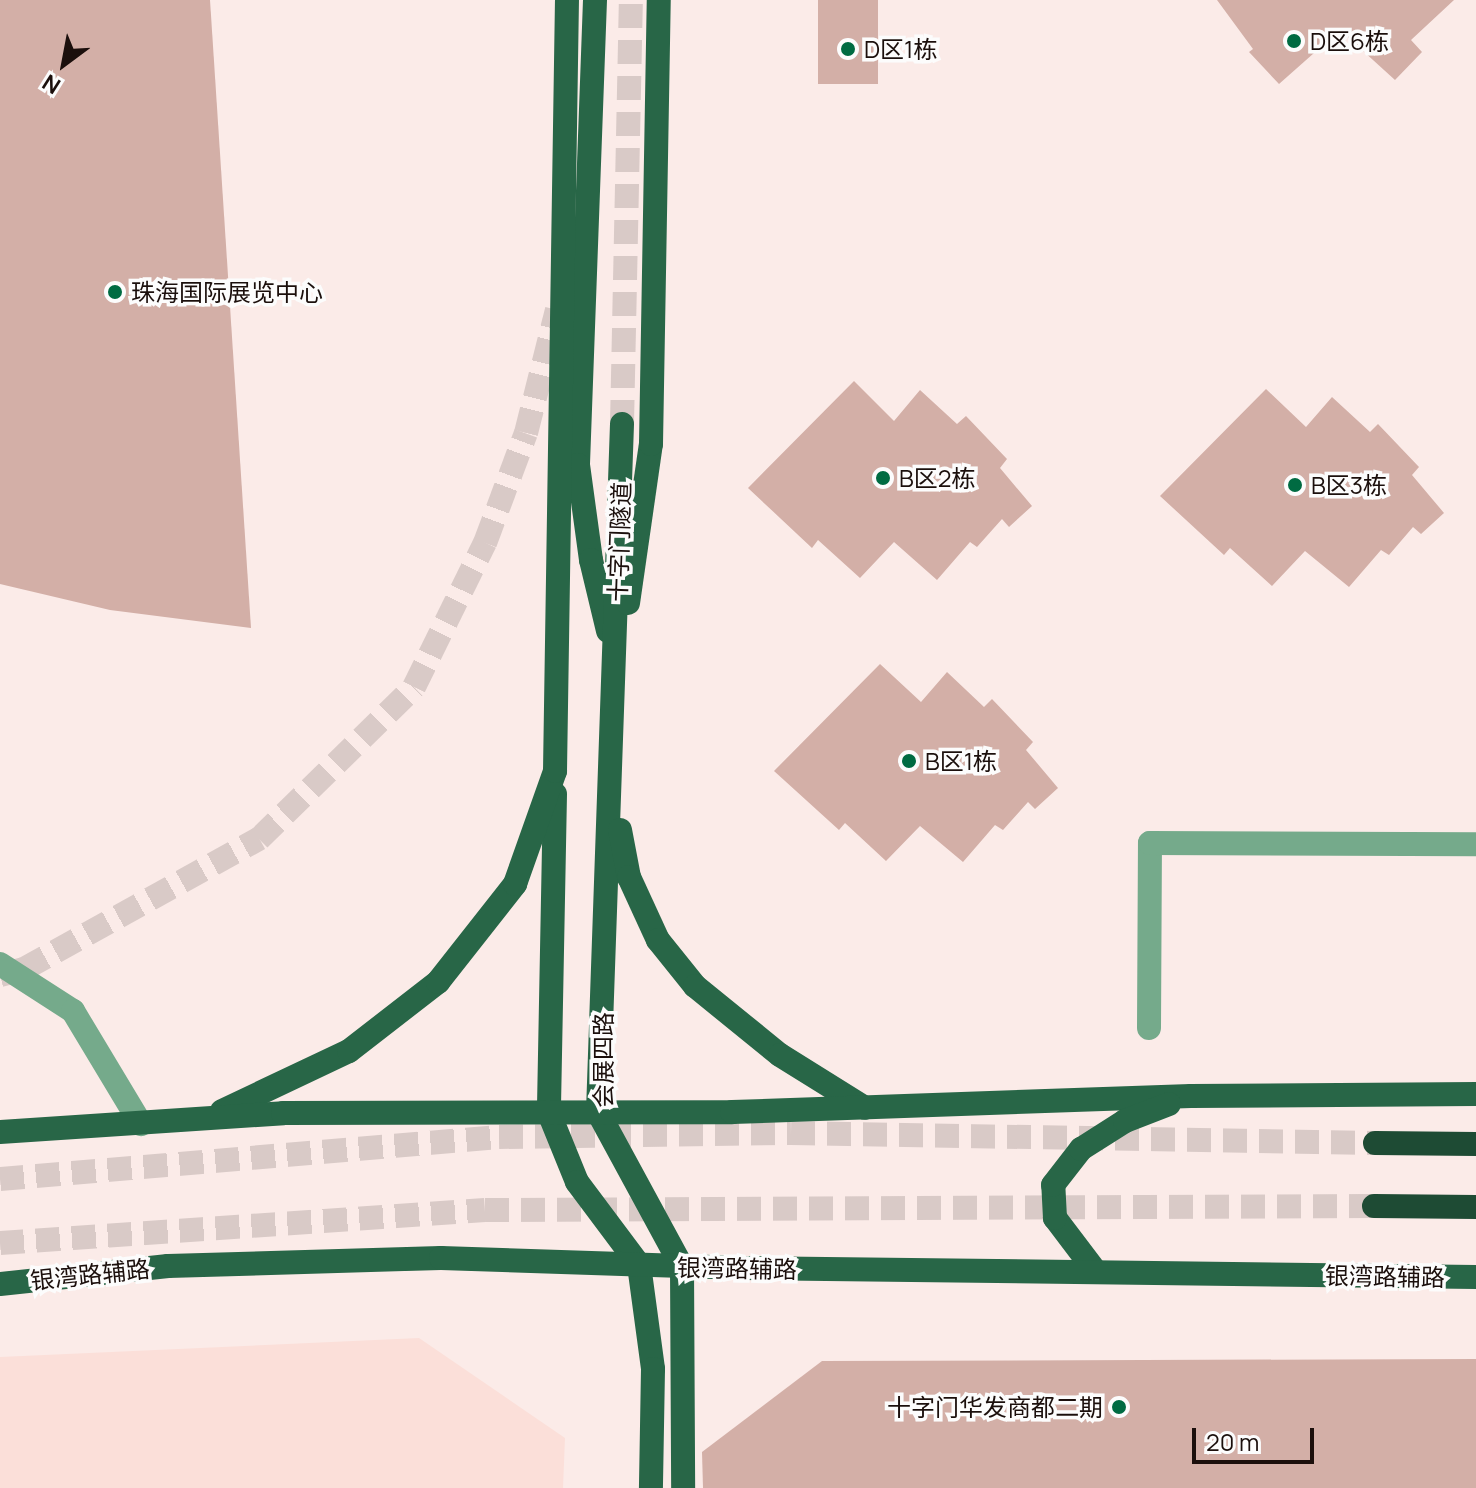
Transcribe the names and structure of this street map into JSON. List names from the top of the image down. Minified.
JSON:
{"streets":{"main road":["十字门隧道","会展四路","银湾路辅路"]},"crossings":[["十字门隧道","会展四路"],["会展四路","银湾路辅路"]],"places":["D区6栋","D区1栋","珠海国际展览中心","B区2栋","B区3栋","B区1栋","十字门华发商都二期"],"scale_bar":"20 m","north":"bottom left"}
